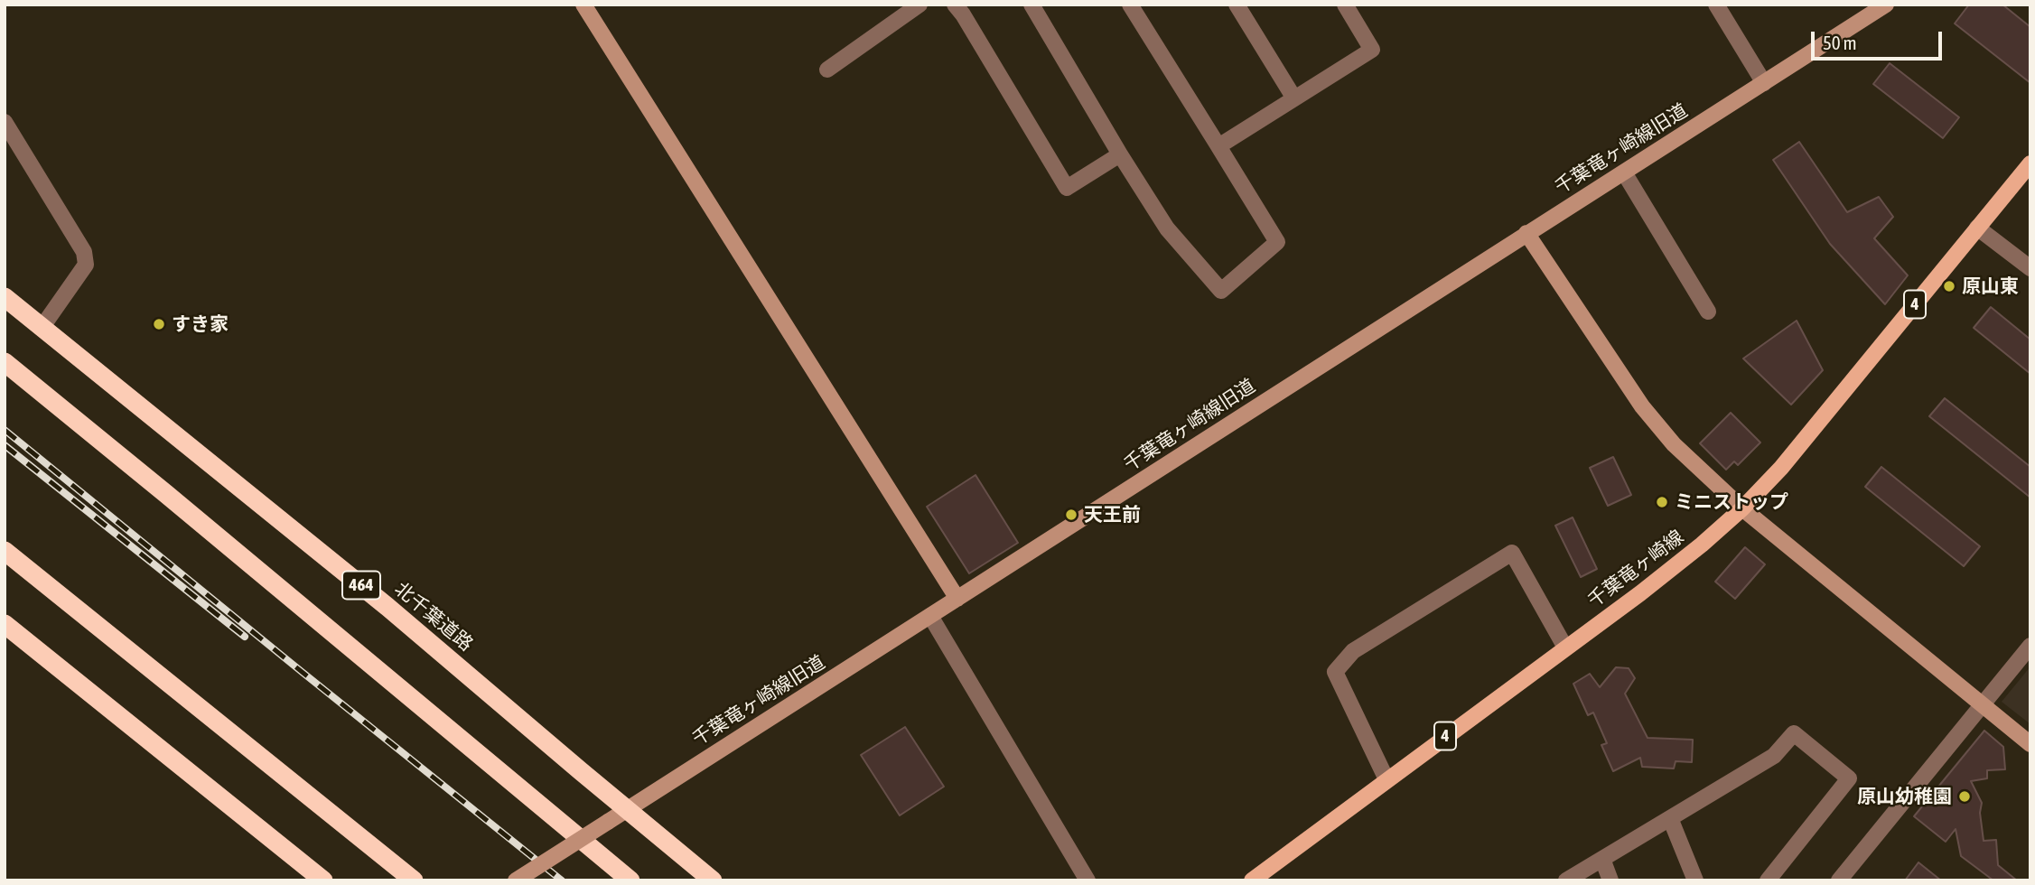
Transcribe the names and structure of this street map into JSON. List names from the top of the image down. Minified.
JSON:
{"streets":{"highway":["464","北千葉道路"],"main road":["4","千葉竜ヶ崎線"],"street":["千葉竜ヶ崎線旧道"]},"crossings":[["千葉竜ヶ崎線旧道","北千葉道路"]],"places":["原山東","すき家","ミニストップ","天王前","原山幼稚園"],"scale_bar":"50 m"}
